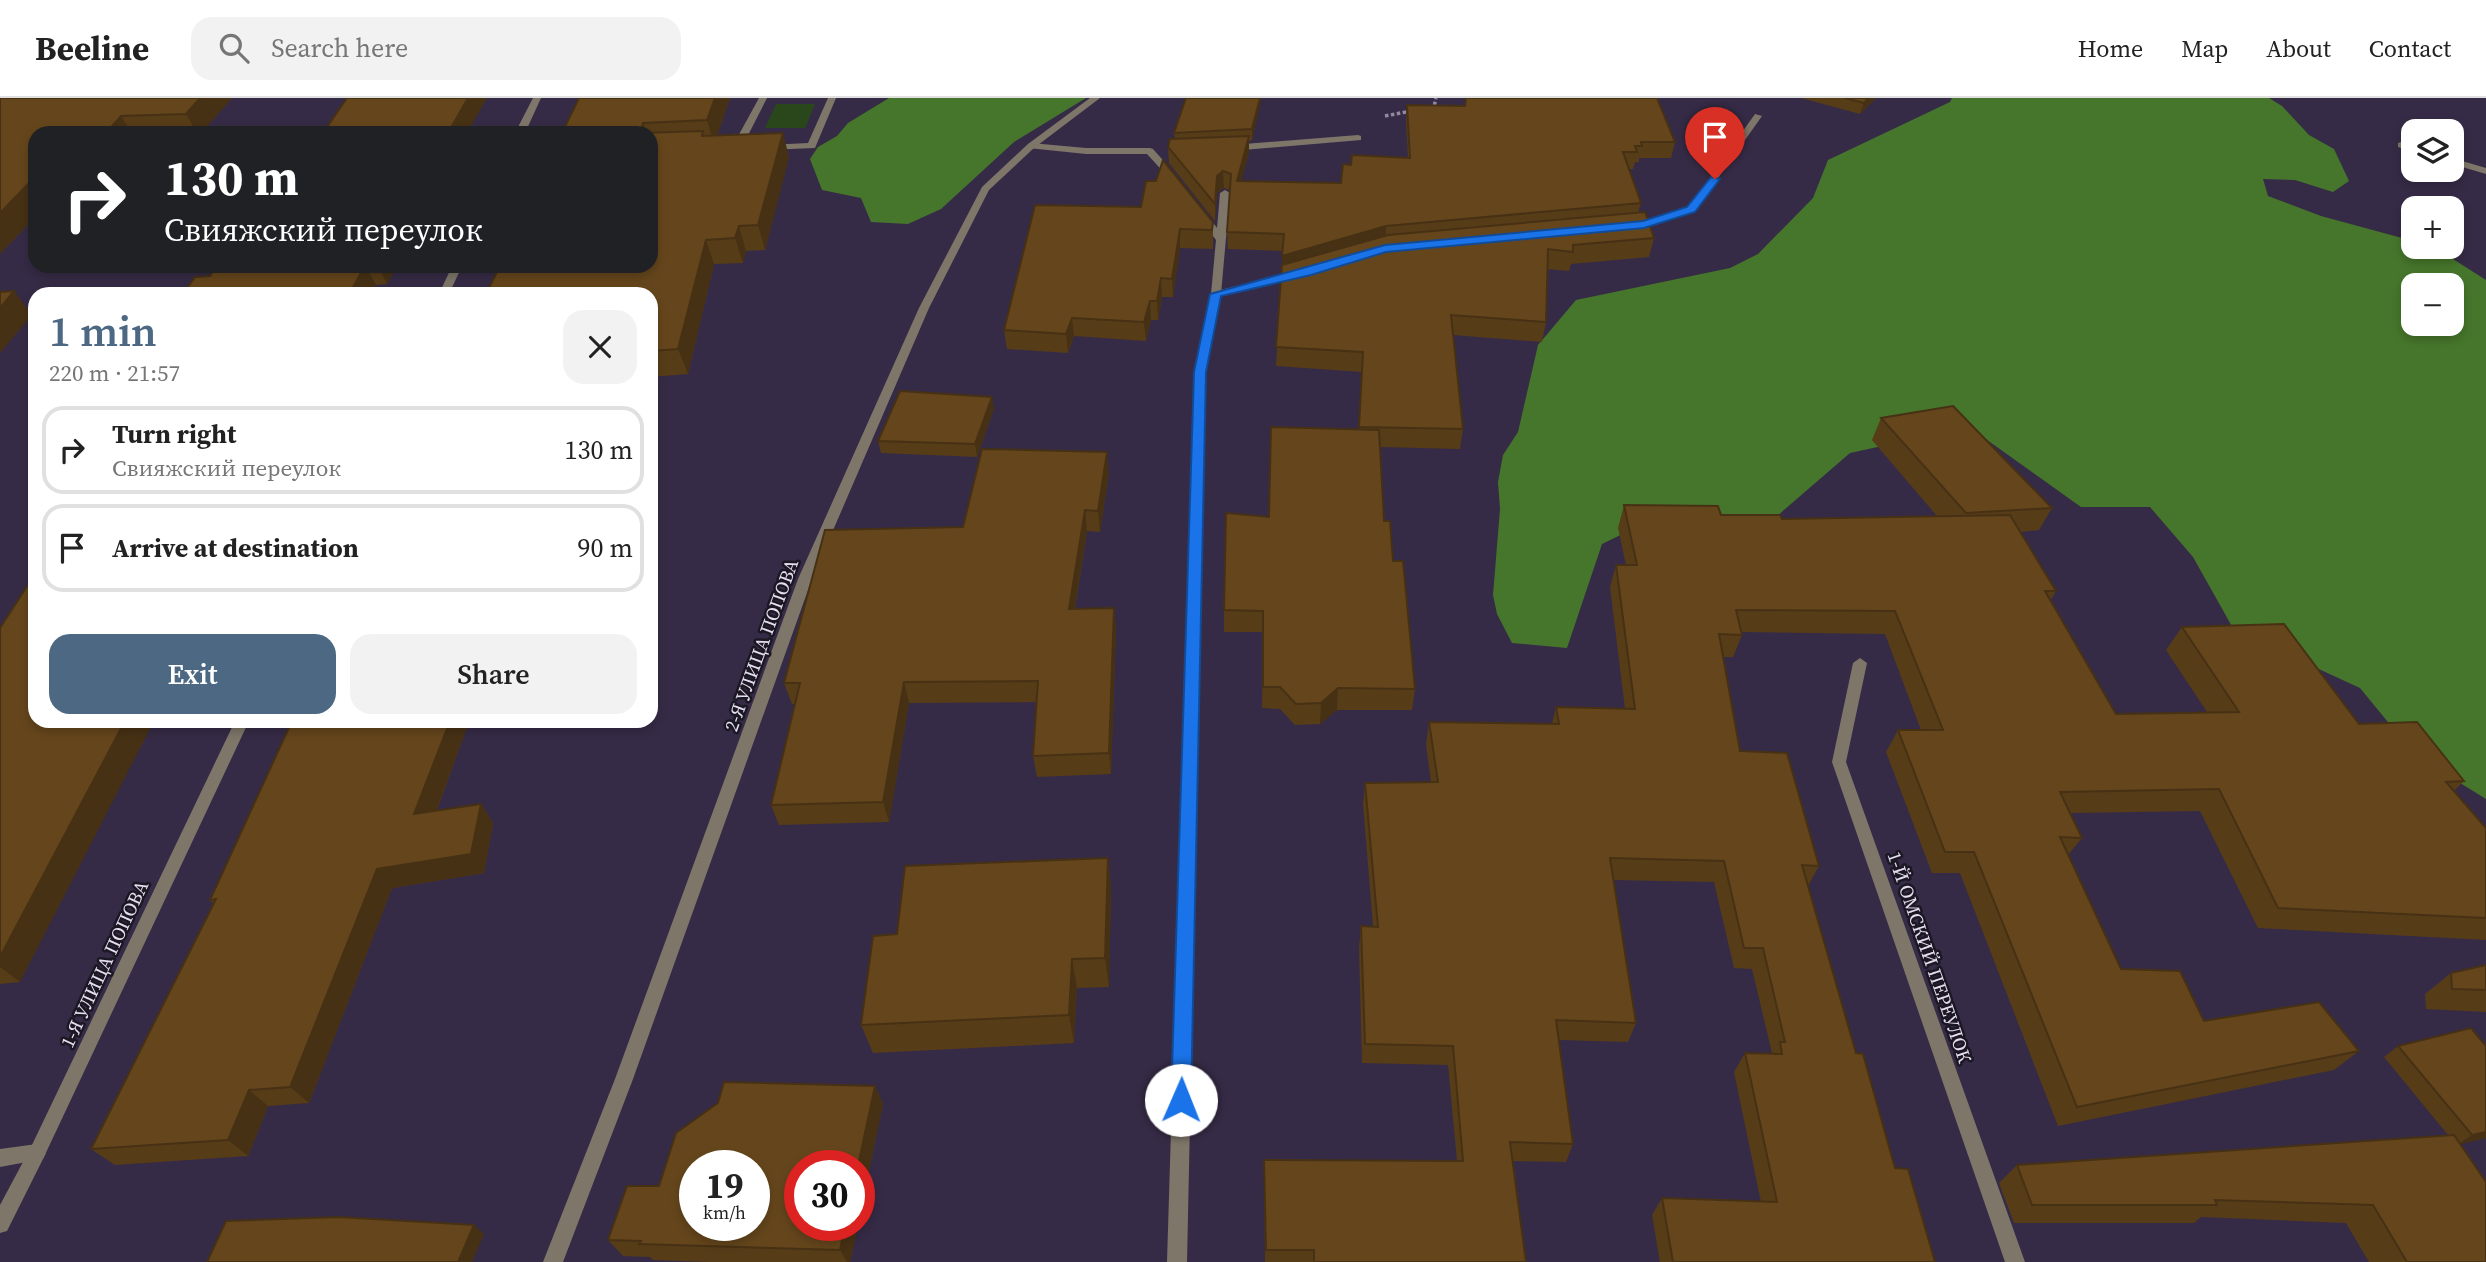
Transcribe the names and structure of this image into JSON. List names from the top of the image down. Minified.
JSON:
{"streets":{"street":["2-Я УЛИЦА ПОПОВА","1-Й ОМСКИЙ ПЕРЕУЛОК","1-Я УЛИЦА ПОПОВА"]},"page":{"header":"Beeline","search":"Search here","nav":["Home","Map","About","Contact"],"map_buttons":["+","−"],"turn":["130 m","Свияжский переулок"],"heading":["1 min","220 m · 21:57"],"list":[{"name":"Turn right","note":"Свияжский переулок","value":"130 m"},{"name":"Arrive at destination","value":"90 m"}],"buttons":["Exit","Share"],"speed":"19 km/h","limit":"30"}}
